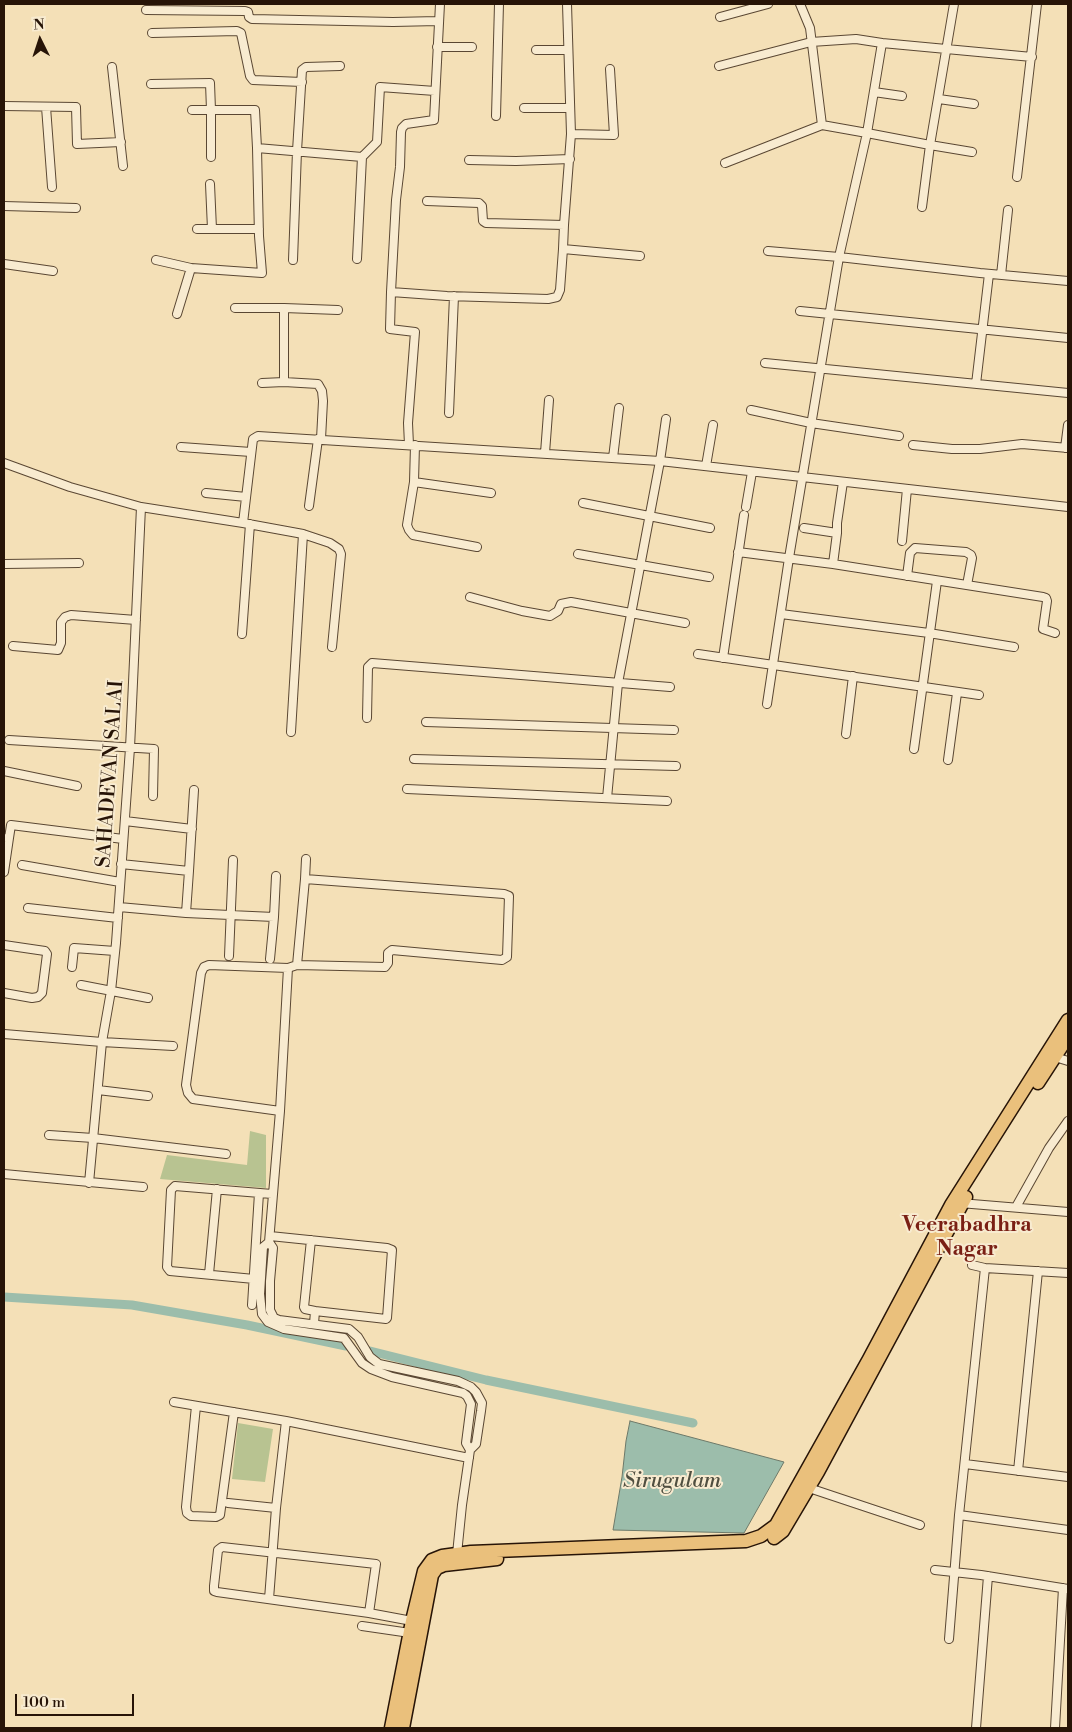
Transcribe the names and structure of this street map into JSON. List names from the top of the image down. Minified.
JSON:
{"streets":{"street":["SAHADEVAN SALAI"]},"districts":["Veerabadhra Nagar"],"water":["Sirugulam"],"scale_bar":"100 m","north":"top"}
